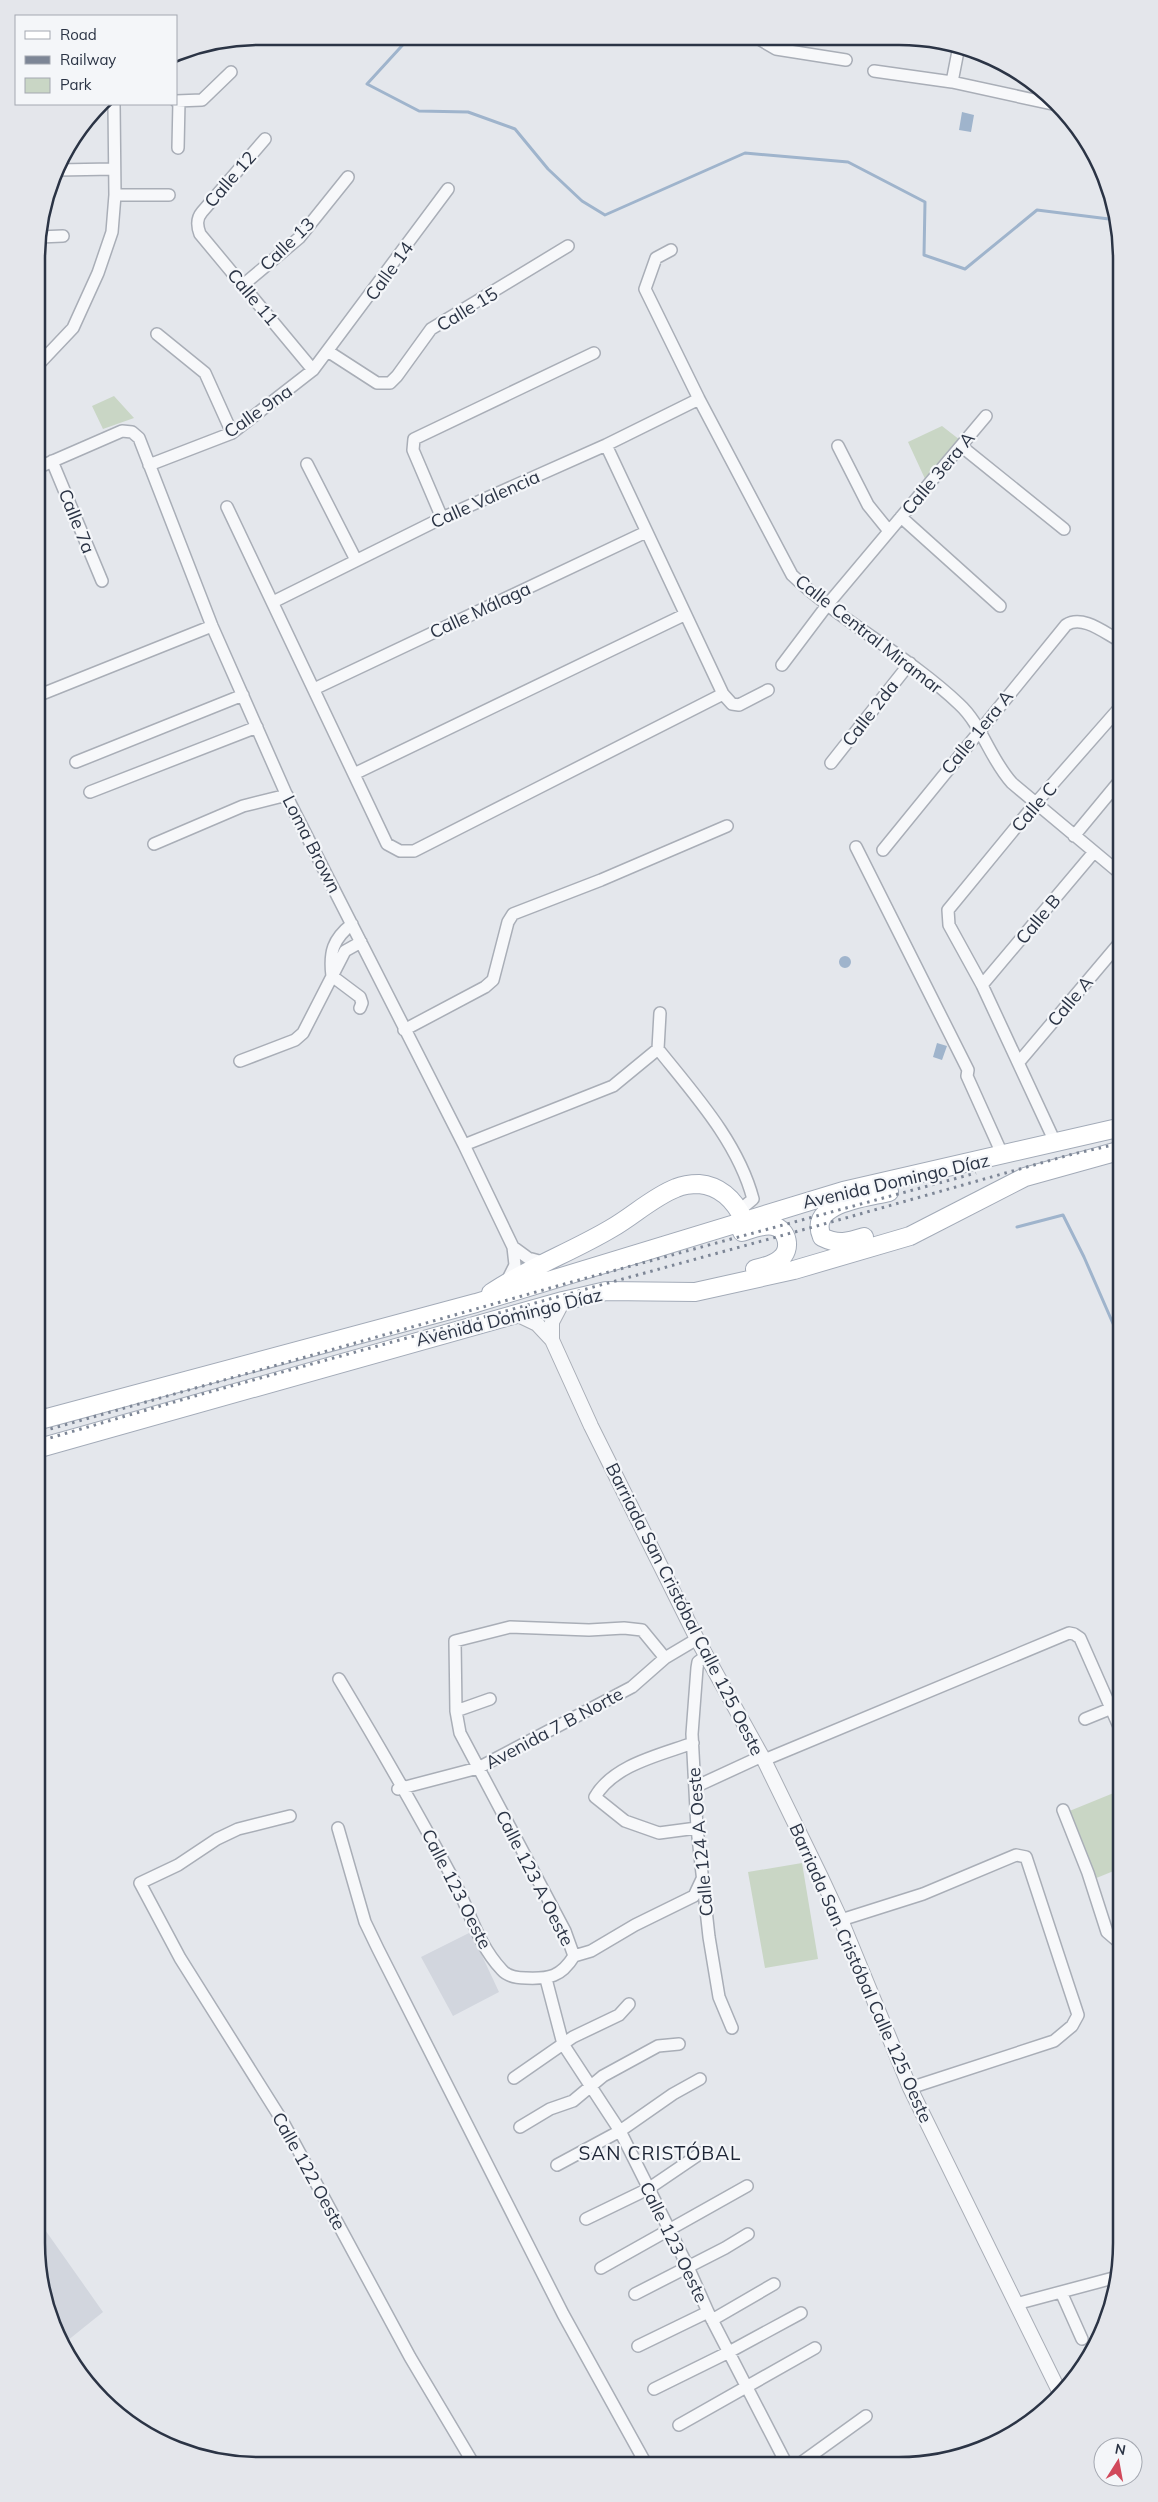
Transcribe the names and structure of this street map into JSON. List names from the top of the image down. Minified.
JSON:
{"streets":{"main road":["Avenida Domingo Díaz"],"street":["Calle 12","Calle 13","Calle 14","Calle 11","Calle 15","Calle 9na","Calle 3era A","Calle Valencia","Calle 7a","Calle Málaga","Calle Central Miramar","Calle 2da","Calle 1era A","Calle C","Loma Brown","Calle B","Calle A","Barriada San Cristóbal Calle 125 Oeste","Avenida 7 B Norte","Calle 124 A Oeste","Calle 123 A Oeste","Calle 123 Oeste","Calle 122 Oeste"]},"crossings":[["Calle 12","Calle 11"],["Calle 13","Calle 11"],["Calle 14","Calle 15"],["Calle 14","Calle 9na"],["Calle 11","Calle 9na"],["Calle 15","Calle 9na"],["Calle 9na","Loma Brown"],["Calle 3era A","Calle Central Miramar"],["Calle Valencia","Calle Central Miramar"],["Calle 7a","Loma Brown"],["Calle Central Miramar","Calle 2da"],["Calle Central Miramar","Calle 1era A"],["Calle Central Miramar","Calle C"],["Calle Central Miramar","Calle B"],["Calle C","Calle B"],["Avenida Domingo Díaz","Barriada San Cristóbal Calle 125 Oeste"],["Barriada San Cristóbal Calle 125 Oeste","Avenida 7 B Norte"],["Barriada San Cristóbal Calle 125 Oeste","Calle 124 A Oeste"],["Avenida 7 B Norte","Calle 123 A Oeste"],["Avenida 7 B Norte","Calle 123 Oeste"],["Calle 123 A Oeste","Calle 123 Oeste"]],"districts":["SAN CRISTÓBAL"],"legend":["Road","Railway","Park"],"north":"top"}
